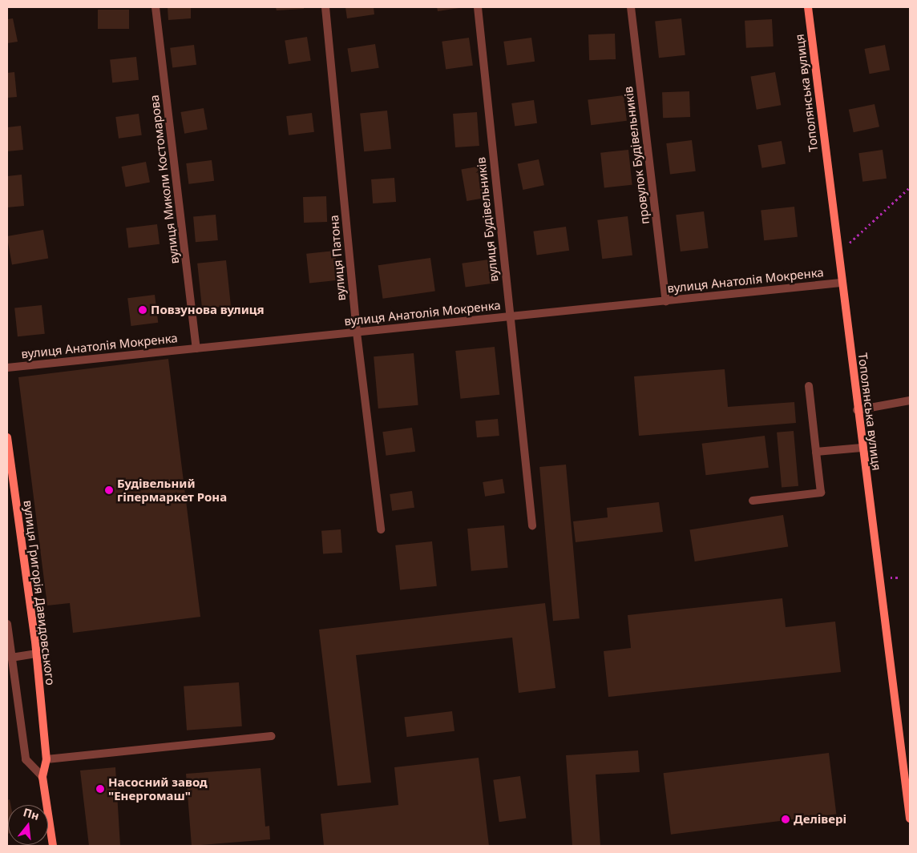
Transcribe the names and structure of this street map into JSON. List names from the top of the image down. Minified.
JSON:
{"streets":{"street":["Тополянська вулиця","провулок Будівельників","вулиця Миколи Костомарова","вулиця Будівельників","вулиця Патона","вулиця Анатолія Мокренка","вулиця Григорія Давидовського"]},"crossings":[["Тополянська вулиця","вулиця Анатолія Мокренка"],["провулок Будівельників","вулиця Анатолія Мокренка"],["вулиця Миколи Костомарова","вулиця Анатолія Мокренка"],["вулиця Будівельників","вулиця Анатолія Мокренка"],["вулиця Патона","вулиця Анатолія Мокренка"]],"places":["Повзунова вулиця","Будівельний гіпермаркет Рона","Насосний завод \"Енергомаш\"","Делівері"],"north":"top"}
